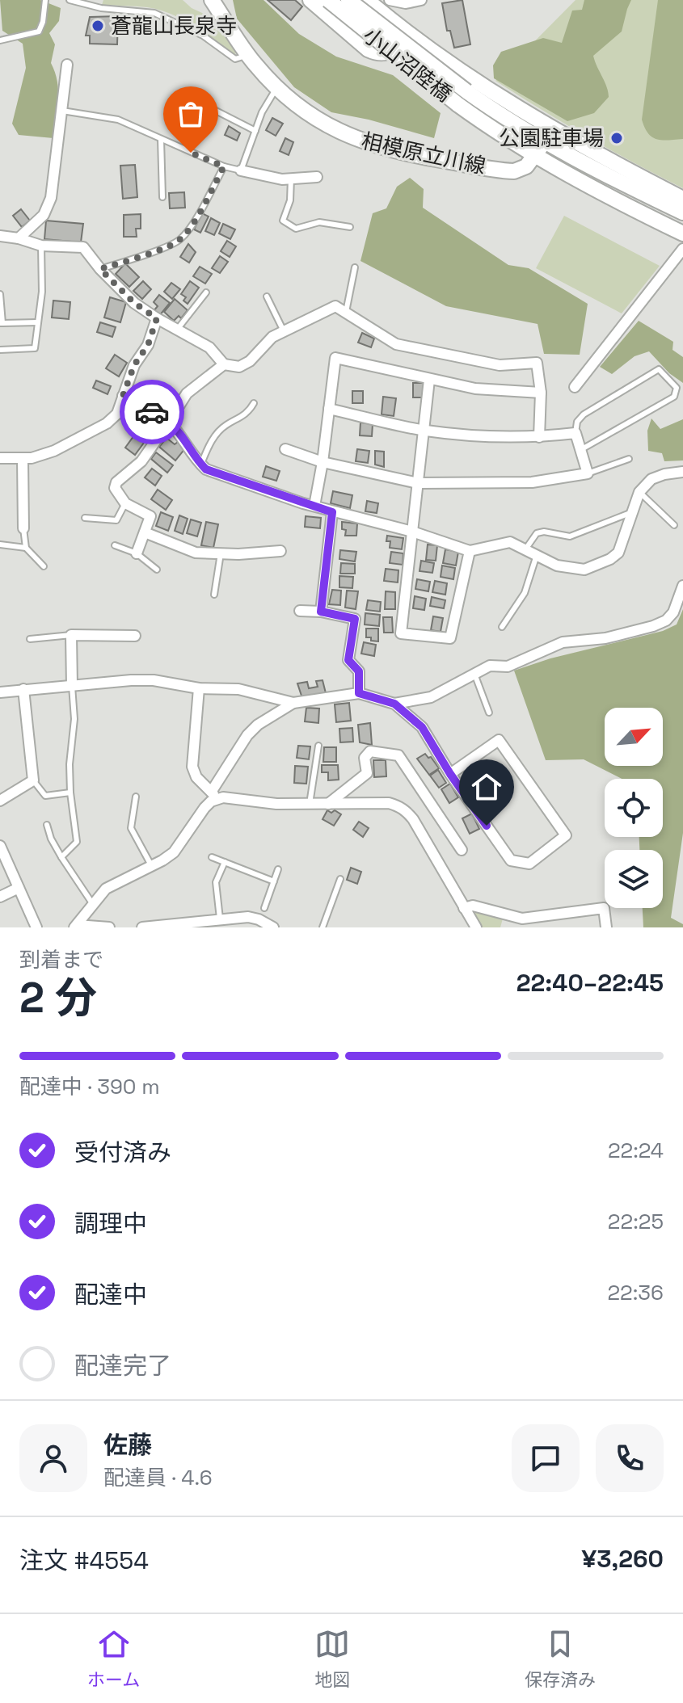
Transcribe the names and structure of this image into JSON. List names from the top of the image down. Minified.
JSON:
{"streets":{"main road":["小山沼陸橋","相模原立川線"]},"crossings":[["小山沼陸橋","相模原立川線"]],"places":["蒼龍山長泉寺","公園駐車場"],"north":"top right","page":{"heading":["2 分","到着まで","22:40–22:45"],"panel":["佐藤","配達員 · 4.6","注文 #4554","¥3,260"],"bar":"配達中 · 390 m","list":[["受付済み","22:24"],["調理中","22:25"],["配達中","22:36"],"配達完了"],"tabs":["ホーム","地図","保存済み"]}}
